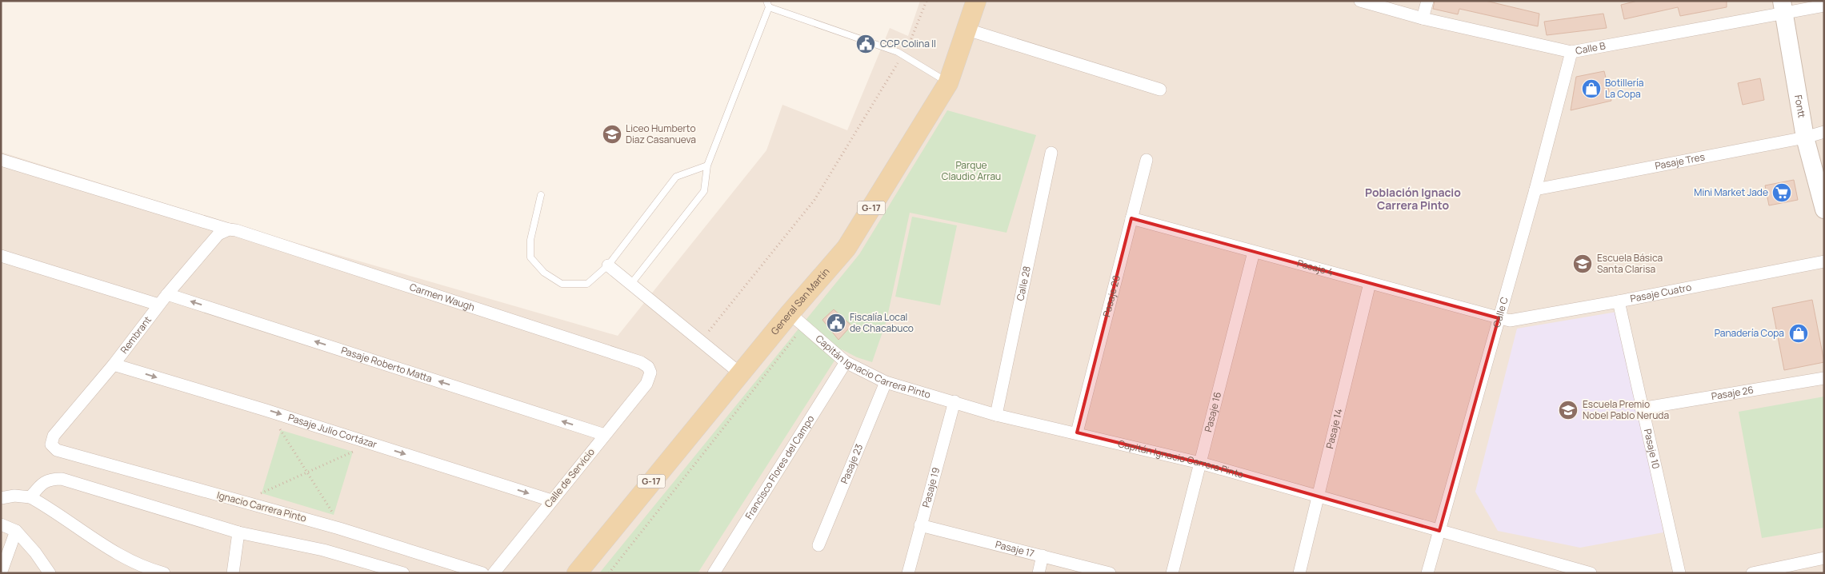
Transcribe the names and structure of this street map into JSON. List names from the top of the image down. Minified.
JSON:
{"streets":{"main road":["Fontt","G-17","General San Martín"],"street":["Calle B","Pasaje Tres","Pasaje 4","Calle 28","Pasaje Cuatro","Pasaje 20","Carmen Waugh","Calle C","Rembrant","Pasaje Roberto Matta","Capitán Ignacio Carrera Pinto","Pasaje 26","Pasaje 16","Pasaje 14","Pasaje Julio Cortázar","Pasaje 10","Pasaje 23","Francisco Flores del Campo","Calle de Servicio","Pasaje 19","Ignacio Carrera Pinto","Pasaje 17"]},"crossings":[["Calle B","Fontt"],["Calle B","Calle C"],["Fontt","Pasaje Tres"],["Pasaje Tres","Calle C"],["Pasaje 4","Pasaje Cuatro"],["Pasaje 4","Pasaje 20"],["Pasaje 4","Calle C"],["Pasaje 4","Pasaje 16"],["Pasaje 4","Pasaje 14"],["Calle 28","Capitán Ignacio Carrera Pinto"],["Pasaje Cuatro","Calle C"],["Pasaje Cuatro","Pasaje 10"],["Pasaje 20","Capitán Ignacio Carrera Pinto"],["Carmen Waugh","Rembrant"],["Carmen Waugh","Calle de Servicio"],["General San Martín","Capitán Ignacio Carrera Pinto"],["Calle C","Capitán Ignacio Carrera Pinto"],["Rembrant","Pasaje Roberto Matta"],["Rembrant","Pasaje Julio Cortázar"],["Rembrant","Ignacio Carrera Pinto"],["Pasaje Roberto Matta","Calle de Servicio"],["Capitán Ignacio Carrera Pinto","Pasaje 16"],["Capitán Ignacio Carrera Pinto","Pasaje 14"],["Capitán Ignacio Carrera Pinto","Pasaje 23"],["Capitán Ignacio Carrera Pinto","Francisco Flores del Campo"],["Capitán Ignacio Carrera Pinto","Pasaje 19"],["Pasaje 26","Pasaje 10"],["Pasaje Julio Cortázar","Calle de Servicio"],["Pasaje 19","Pasaje 17"]],"one_way":["Pasaje Roberto Matta","Pasaje Julio Cortázar"],"districts":["Población Ignacio Carrera Pinto"],"parks":["Parque Claudio Arrau"],"places":{"public building":["CCP Colina II","Fiscalía Local de Chacabuco"],"shop":["Botillería La Copa","Panadería Copa"],"school or university":["Liceo Humberto Diaz Casanueva","Escuela Básica Santa Clarisa","Escuela Premio Nobel Pablo Neruda"],"supermarket":["Mini Market Jade"]}}
